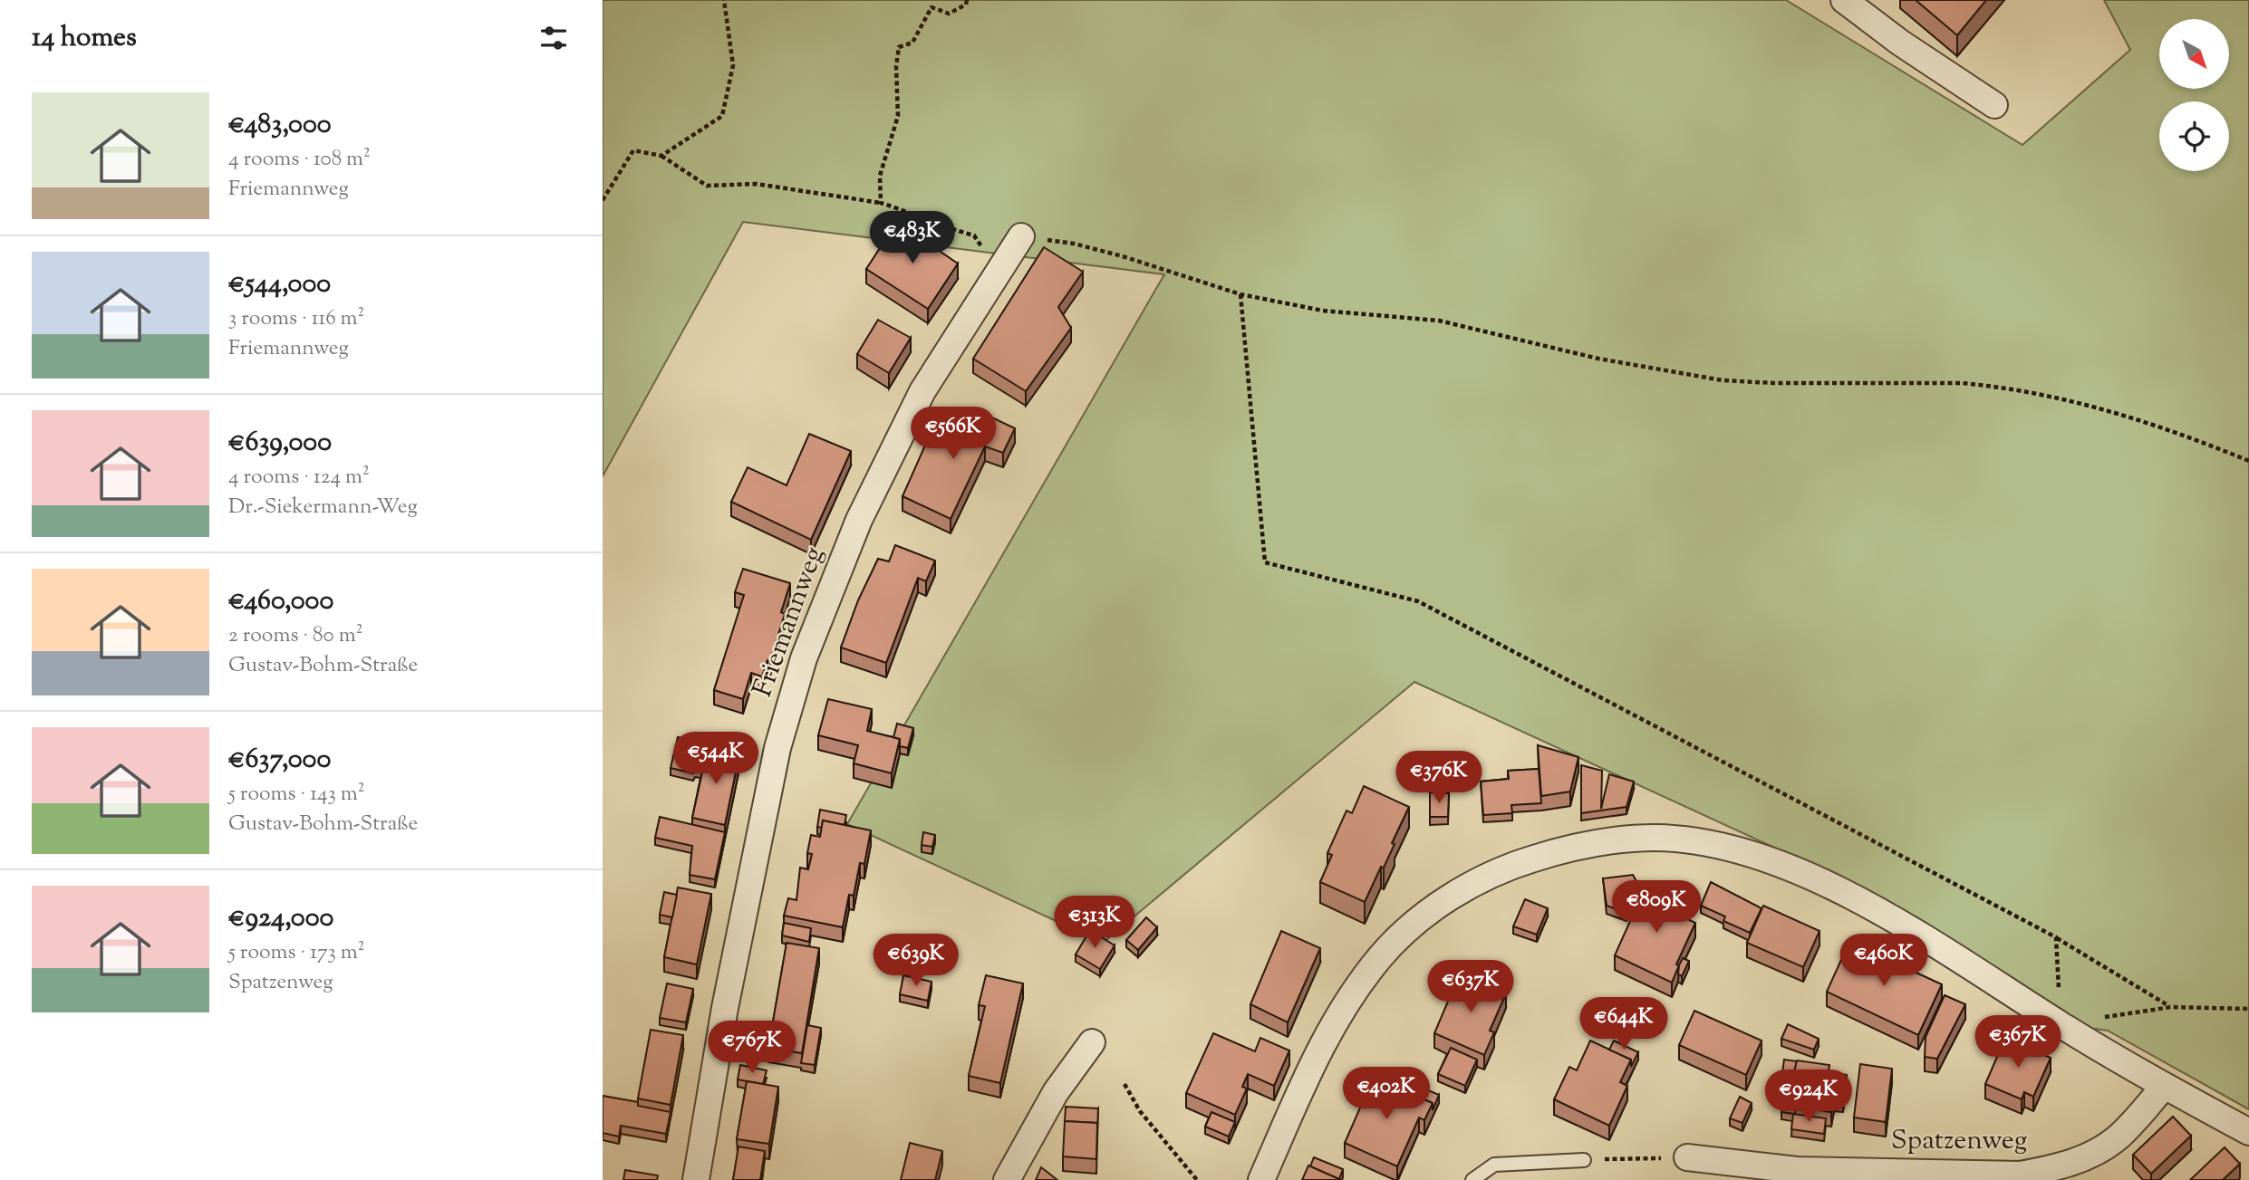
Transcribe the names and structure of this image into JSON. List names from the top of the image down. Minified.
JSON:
{"streets":{"street":["Friemannweg","Spatzenweg"]},"north":"bottom right","page":{"heading":"14 homes","list":[{"name":"€483,000","note":"4 rooms · 108 m² · Friemannweg"},{"name":"€544,000","note":"3 rooms · 116 m² · Friemannweg"},{"name":"€639,000","note":"4 rooms · 124 m² · Dr.-Siekermann-Weg"},{"name":"€460,000","note":"2 rooms · 80 m² · Gustav-Bohm-Straße"},{"name":"€637,000","note":"5 rooms · 143 m² · Gustav-Bohm-Straße"},{"name":"€924,000","note":"5 rooms · 173 m² · Spatzenweg"}],"price":["€483K","€566K","€544K","€376K","€809K","€313K","€639K","€460K","€637K","€644K","€367K","€767K","€402K","€924K"]}}
